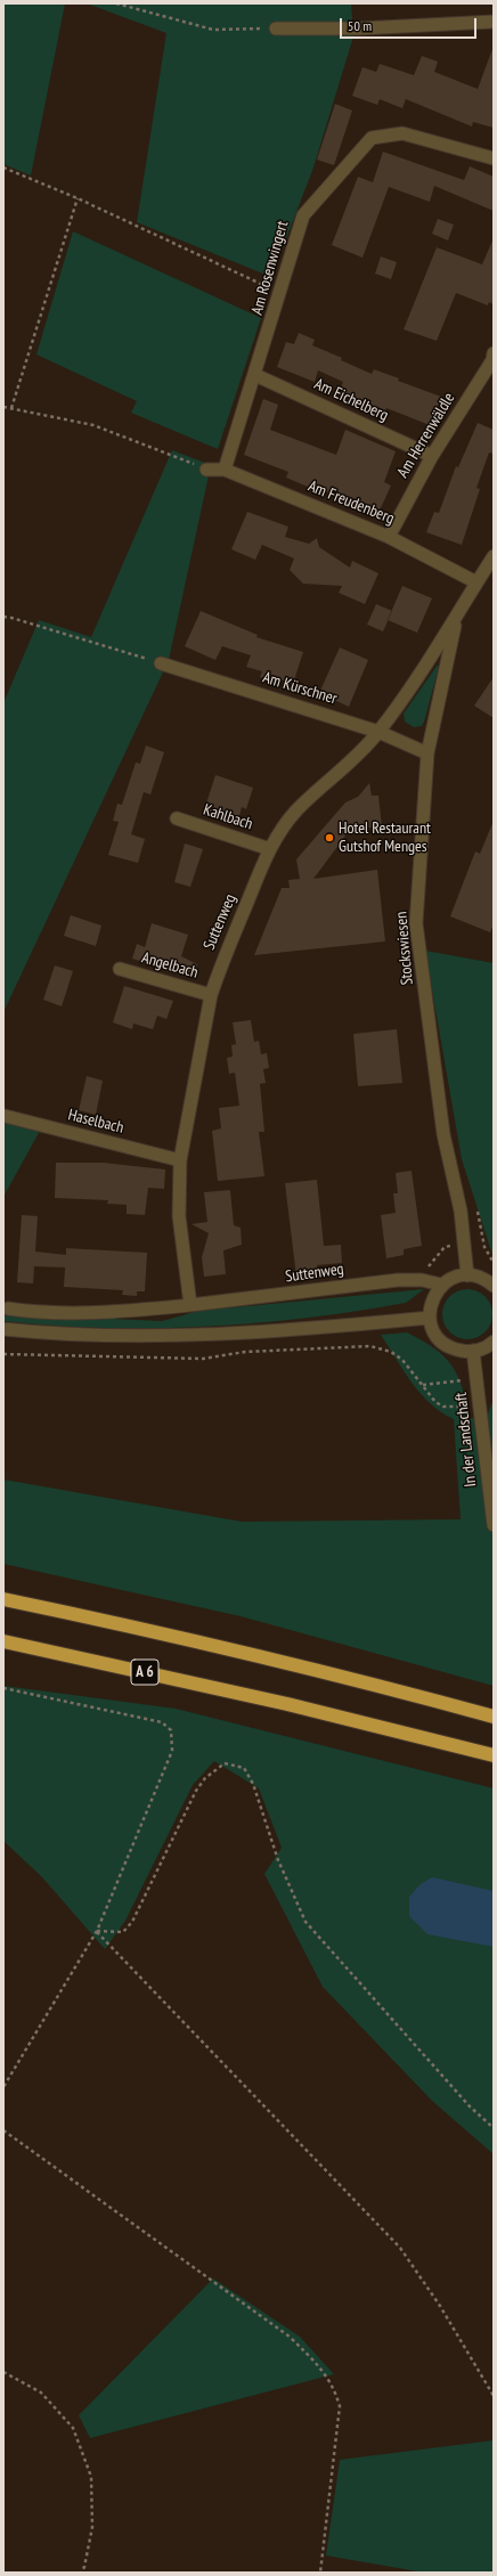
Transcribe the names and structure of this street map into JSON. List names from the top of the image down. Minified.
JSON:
{"streets":{"highway":["A 6"],"street":["Am Rosenwingert","Am Eichelberg","Am Herrenwäldle","Am Freudenberg","Am Kürschner","Kahlbach","Suttenweg","Stockswiesen","Angelbach","Haselbach","In der Landschaft"]},"crossings":[["Am Rosenwingert","Am Eichelberg"],["Am Rosenwingert","Am Freudenberg"],["Am Eichelberg","Am Herrenwäldle"],["Am Herrenwäldle","Am Freudenberg"],["Am Kürschner","Suttenweg"],["Am Kürschner","Stockswiesen"],["Kahlbach","Suttenweg"],["Suttenweg","Stockswiesen"],["Suttenweg","Angelbach"],["Suttenweg","Haselbach"]],"places":["Hotel Restaurant Gutshof Menges"],"scale_bar":"50 m"}
